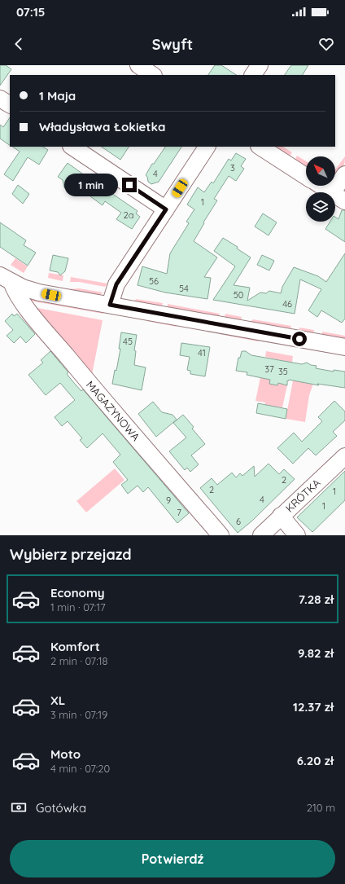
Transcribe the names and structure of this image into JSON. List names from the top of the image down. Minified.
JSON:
{"streets":{"street":["MAGAZYNOWA","KRÓTKA"]},"house_numbers":["3","4","1","2a","56","54","50","46","45","41","37","35","2","2","1","4","9","1","7","6"],"north":"top left","page":{"status":"07:15","header":"Swyft","banner":["1 Maja","Władysława Łokietka"],"bubble":"1 min","heading":"Wybierz przejazd","list":[{"name":"Economy","note":"1 min · 07:17","value":"7.28 zł"},{"name":"Komfort","note":"2 min · 07:18","value":"9.82 zł"},{"name":"XL","note":"3 min · 07:19","value":"12.37 zł"},{"name":"Moto","note":"4 min · 07:20","value":"6.20 zł"}],"pay":["Gotówka","210 m"],"buttons":"Potwierdź"}}
